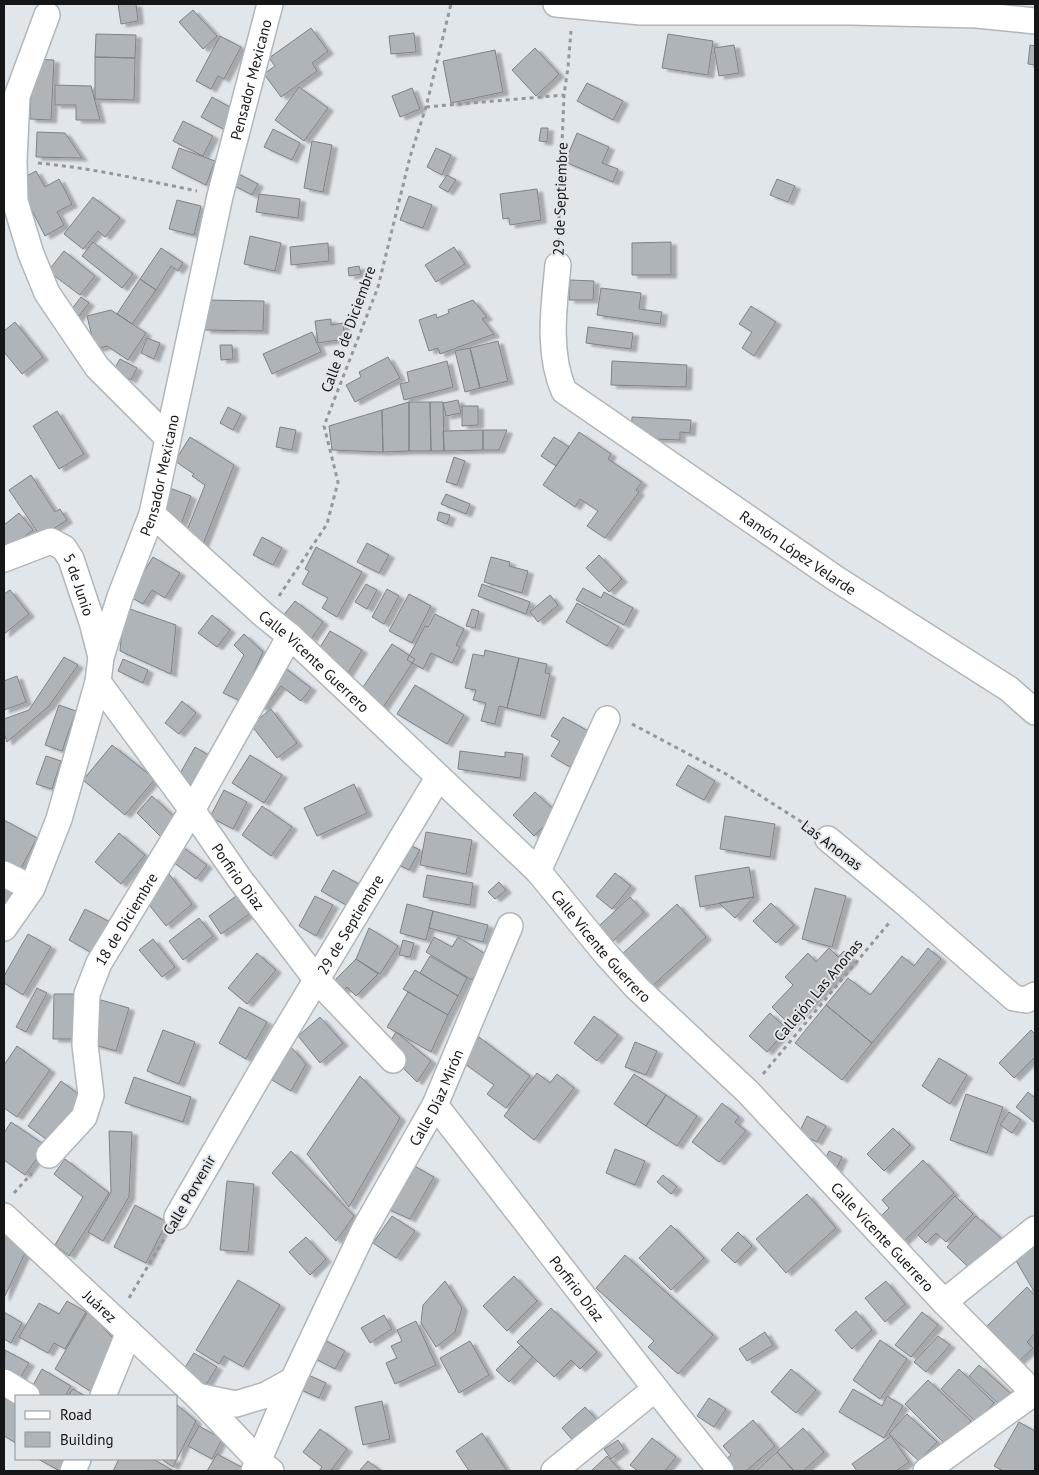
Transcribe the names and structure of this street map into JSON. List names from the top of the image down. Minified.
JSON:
{"streets":{"street":["Pensador Mexicano","29 de Septiembre","Ramón López Velarde","5 de Junio","Calle Vicente Guerrero","Las Anonas","Porfirio Díaz","18 de Diciembre","Calle Díaz Mirón","Calle Porvenir","Juárez"],"path":["Calle 8 de Diciembre","Callejón Las Anonas"]},"crossings":[["Pensador Mexicano","5 de Junio"],["Pensador Mexicano","Calle Vicente Guerrero"],["Pensador Mexicano","Porfirio Díaz"],["29 de Septiembre","Ramón López Velarde"],["29 de Septiembre","Calle Vicente Guerrero"],["29 de Septiembre","Porfirio Díaz"],["29 de Septiembre","Calle Porvenir"],["Calle 8 de Diciembre","Calle Vicente Guerrero"],["Calle Vicente Guerrero","18 de Diciembre"],["Calle Vicente Guerrero","Callejón Las Anonas"],["Las Anonas","Callejón Las Anonas"],["Porfirio Díaz","18 de Diciembre"],["Porfirio Díaz","Calle Díaz Mirón"],["Calle Díaz Mirón","Juárez"],["Calle Porvenir","Juárez"]],"legend":["Road","Building"]}
